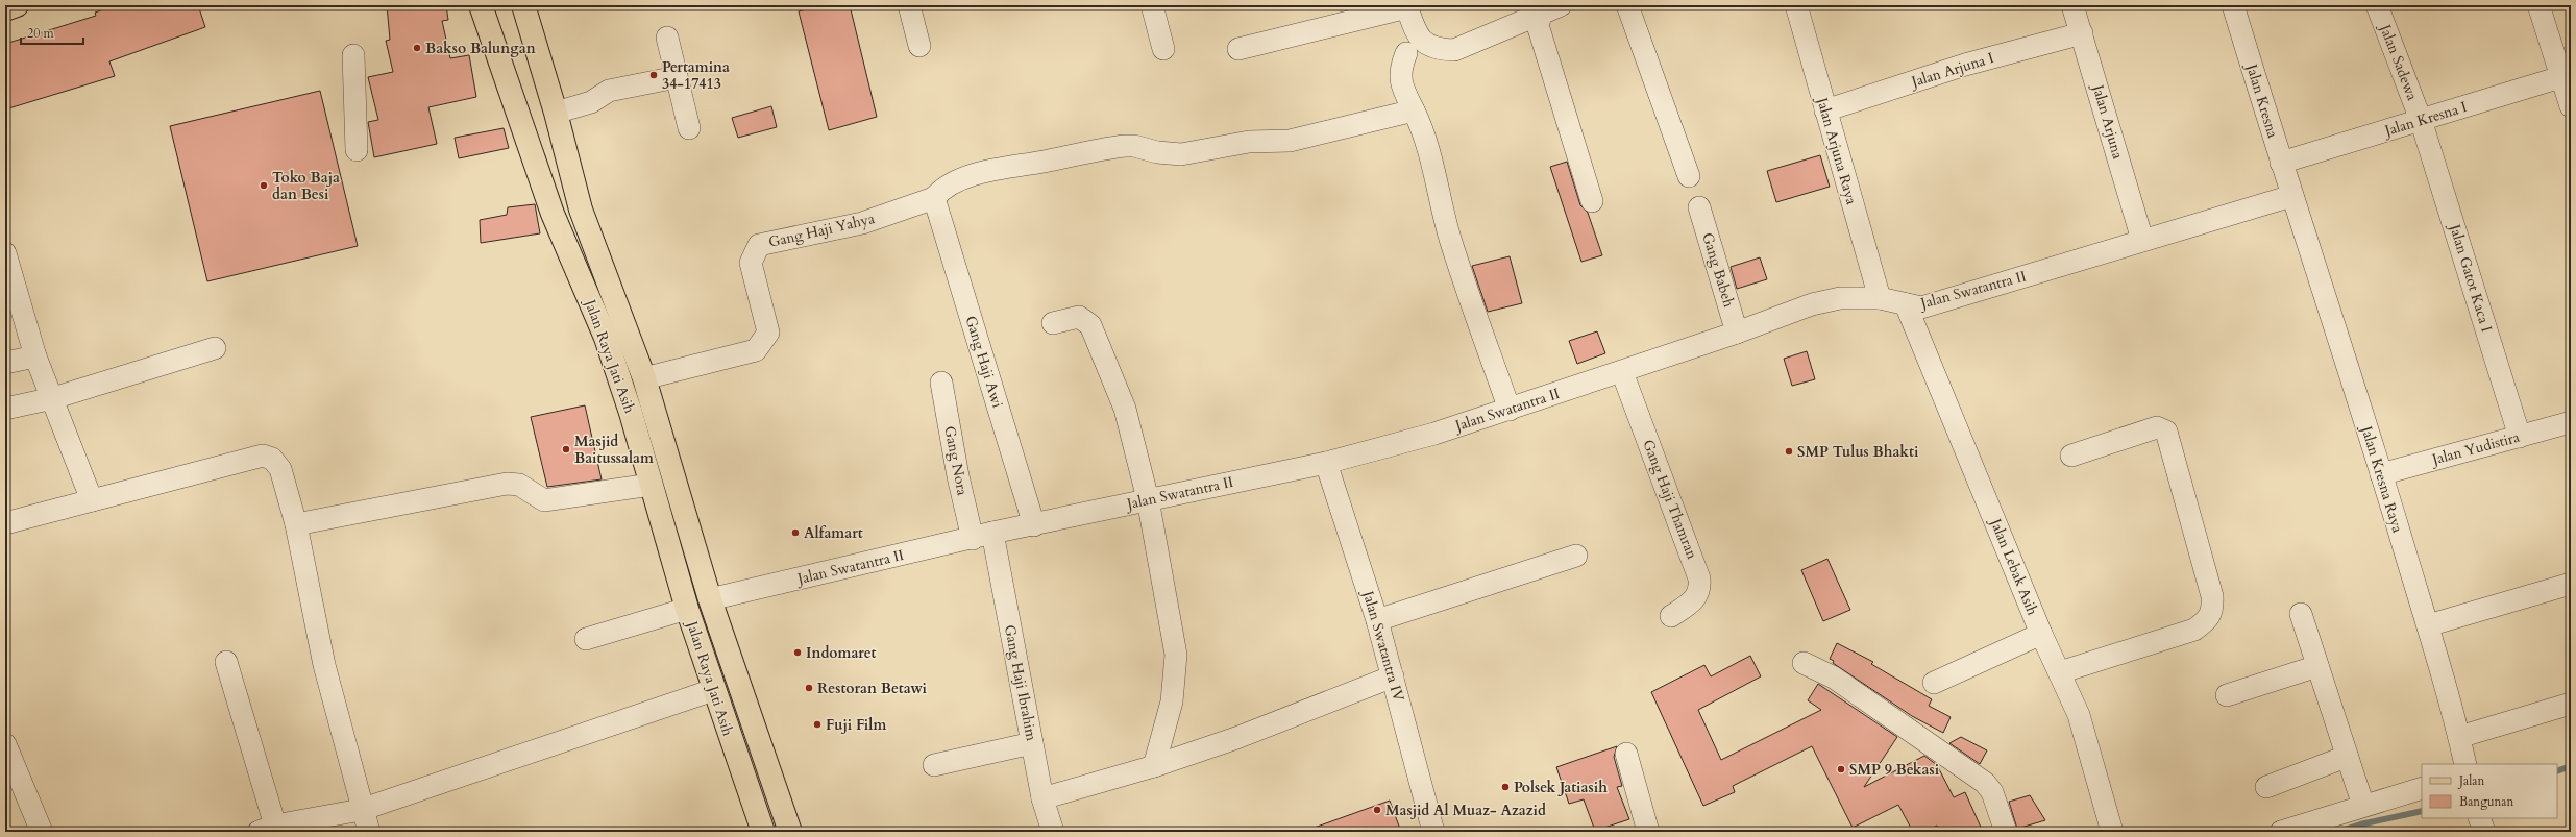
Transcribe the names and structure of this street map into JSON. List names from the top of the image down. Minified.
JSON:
{"streets":{"main road":["Jalan Raya Jati Asih"],"street":["Jalan Sadewa","Jalan Arjuna I","Jalan Kresna","Jalan Kresna I","Jalan Arjuna","Jalan Arjuna Raya","Gang Haji Yahya","Gang Babeh","Jalan Gatot Kaca I","Jalan Swatantra II","Gang Haji Awi","Jalan Yudistira","Gang Nora","Jalan Kresna Raya","Gang Haji Thamran","Jalan Lebak Asih","Jalan Swatantra IV","Gang Haji Ibrahim"]},"crossings":[["Jalan Sadewa","Jalan Kresna I"],["Jalan Sadewa","Jalan Gatot Kaca I"],["Jalan Arjuna I","Jalan Arjuna"],["Jalan Arjuna I","Jalan Arjuna Raya"],["Jalan Kresna","Jalan Kresna I"],["Jalan Kresna","Jalan Swatantra II"],["Jalan Kresna","Jalan Kresna Raya"],["Jalan Kresna I","Jalan Gatot Kaca I"],["Jalan Arjuna","Jalan Swatantra II"],["Jalan Arjuna Raya","Jalan Swatantra II"],["Gang Haji Yahya","Jalan Raya Jati Asih"],["Gang Haji Yahya","Gang Haji Awi"],["Gang Babeh","Jalan Swatantra II"],["Jalan Gatot Kaca I","Jalan Yudistira"],["Jalan Swatantra II","Jalan Raya Jati Asih"],["Jalan Swatantra II","Gang Haji Awi"],["Jalan Swatantra II","Gang Nora"],["Jalan Swatantra II","Jalan Kresna Raya"],["Jalan Swatantra II","Gang Haji Thamran"],["Jalan Swatantra II","Jalan Lebak Asih"],["Jalan Swatantra II","Jalan Swatantra IV"],["Jalan Swatantra II","Gang Haji Ibrahim"],["Jalan Yudistira","Jalan Kresna Raya"],["Gang Nora","Gang Haji Ibrahim"]],"places":["Bakso Balungan","Pertamina 34-17413","Toko Baja dan Besi","Masjid Baitussalam","SMP Tulus Bhakti","Alfamart","Indomaret","Restoran Betawi","Fuji Film","SMP 9 Bekasi","Polsek Jatiasih","Masjid Al Muaz- Azazid"],"legend":["Jalan","Bangunan"],"scale_bar":"20 m"}
